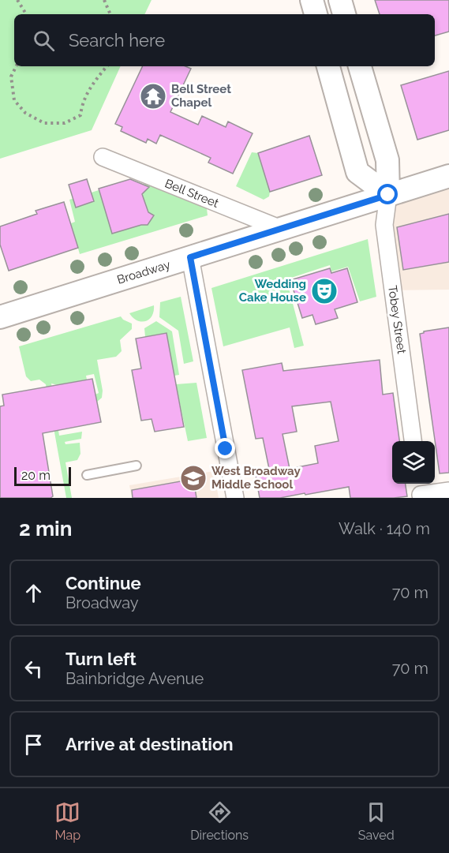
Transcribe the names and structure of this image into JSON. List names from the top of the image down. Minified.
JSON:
{"streets":{"main road":["Broadway","Tobey Street"],"street":["Bell Street"]},"crossings":[["Bell Street","Broadway"],["Broadway","Tobey Street"]],"places":{"temple":["Bell Street Chapel"],"theatre":["Wedding Cake House"],"school or university":["West Broadway Middle School"]},"scale_bar":"20 m","page":{"search":"Search here","scale":"20 m","heading":["2 min","Walk · 140 m"],"list":[["Continue","Broadway","70 m"],["Turn left","Bainbridge Avenue","70 m"],"Arrive at destination"],"nav":["Map","Directions","Saved"]}}
